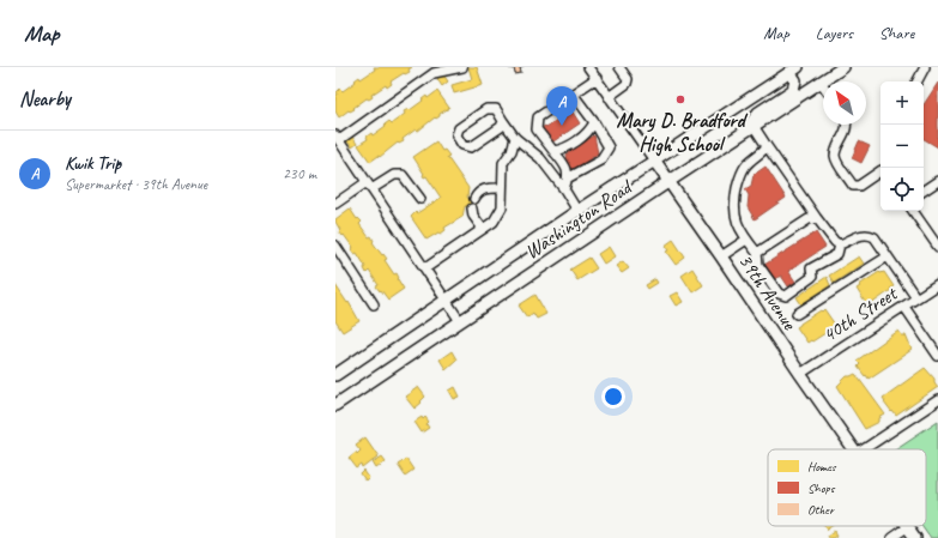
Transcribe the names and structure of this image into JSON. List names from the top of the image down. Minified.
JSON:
{"streets":{"main road":["Washington Road","39th Avenue"],"street":["40th Street"]},"crossings":[["Washington Road","39th Avenue"],["39th Avenue","40th Street"]],"places":["Mary D. Bradford High School"],"legend":["Homes","Shops","Other"],"north":"top left","page":{"header":"Map","nav":["Map","Layers","Share"],"heading":"Nearby","map_buttons":["+","−"],"pins":"A","list":[{"mark":"A","name":"Kwik Trip","note":"Supermarket · 39th Avenue","value":"230 m"}]}}
